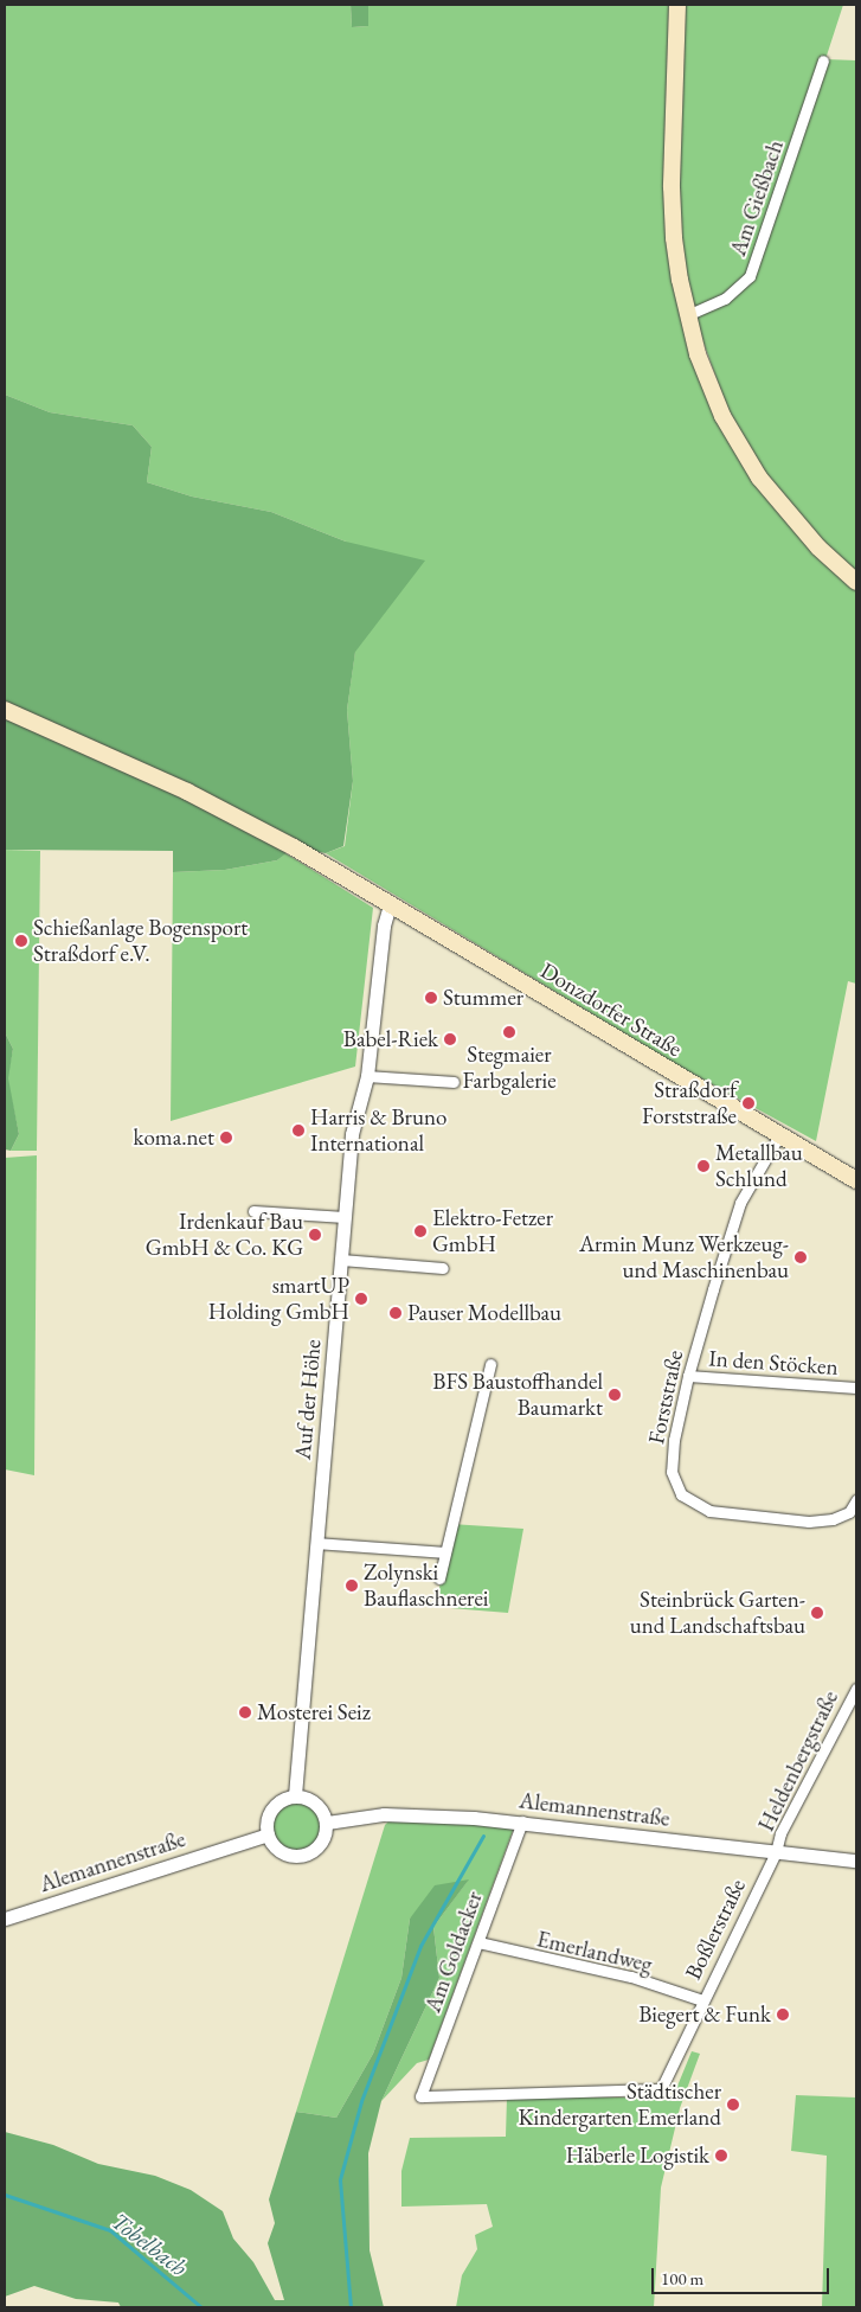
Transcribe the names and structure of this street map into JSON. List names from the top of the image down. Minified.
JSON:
{"streets":{"main road":["Donzdorfer Straße"],"street":["Am Gießbach","In den Stöcken","Forststraße","Auf der Höhe","Heldenbergstraße","Alemannenstraße","Boßlerstraße","Am Goldacker","Emerlandweg"]},"crossings":[["Donzdorfer Straße","Forststraße"],["Donzdorfer Straße","Auf der Höhe"],["In den Stöcken","Forststraße"],["Auf der Höhe","Alemannenstraße"],["Heldenbergstraße","Alemannenstraße"],["Heldenbergstraße","Boßlerstraße"],["Alemannenstraße","Boßlerstraße"],["Alemannenstraße","Am Goldacker"],["Boßlerstraße","Am Goldacker"],["Boßlerstraße","Emerlandweg"],["Am Goldacker","Emerlandweg"]],"water":["Tobelbach"],"places":["Schießanlage Bogensport Straßdorf e.V.","Stummer","Stegmaier Farbgalerie","Babel-Riek","Straßdorf Forststraße","Harris & Bruno International","koma.net","Metallbau Schlund","Elektro-Fetzer GmbH","Irdenkauf Bau GmbH & Co. KG","Armin Munz Werkzeug- und Maschinenbau","smartUP Holding GmbH","Pauser Modellbau","BFS Baustoffhandel Baumarkt","Zolynski Bauflaschnerei","Steinbrück Garten- und Landschaftsbau","Mosterei Seiz","Biegert & Funk","Städtischer Kindergarten Emerland","Häberle Logistik"],"scale_bar":"100 m"}
